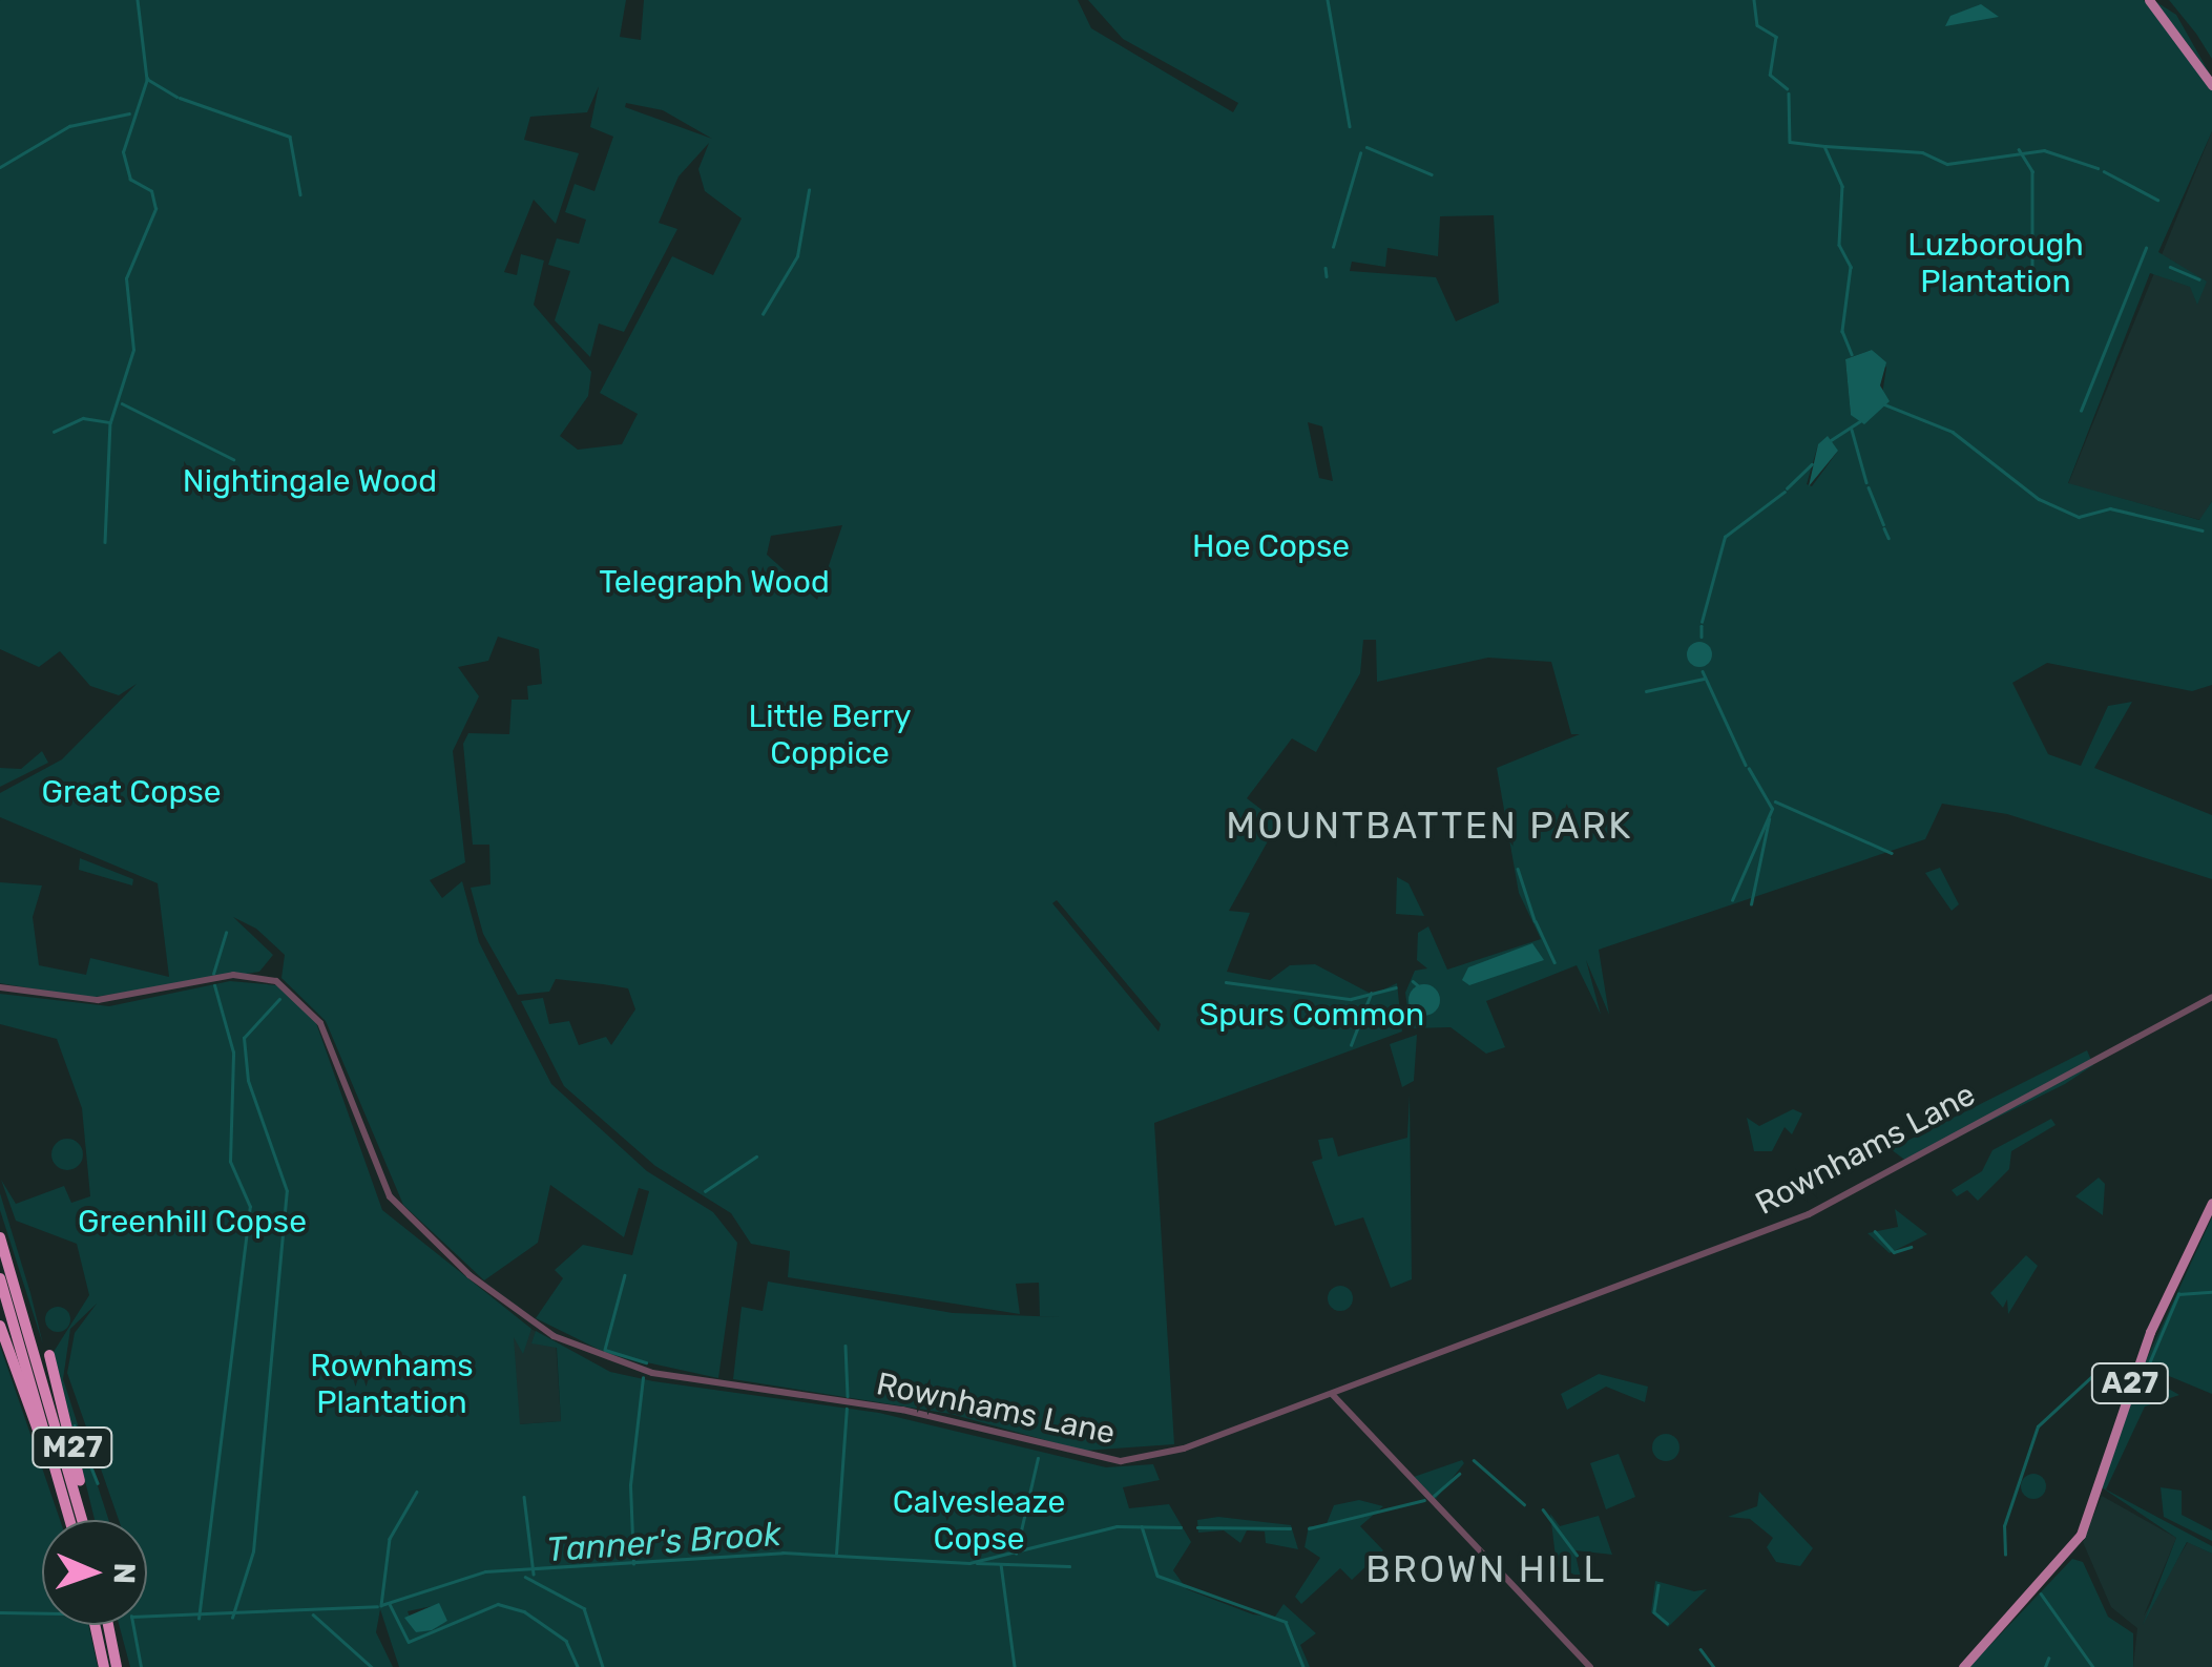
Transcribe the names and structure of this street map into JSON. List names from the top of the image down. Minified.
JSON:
{"streets":{"highway":["M27"],"main road":["A27"],"street":["Rownhams Lane"]},"districts":["MOUNTBATTEN PARK","BROWN HILL"],"water":["Tanner's Brook"],"parks":["Luzborough Plantation","Nightingale Wood","Hoe Copse","Telegraph Wood","Little Berry Coppice","Great Copse","Spurs Common","Greenhill Copse","Rownhams Plantation","Calvesleaze Copse"],"north":"right"}
